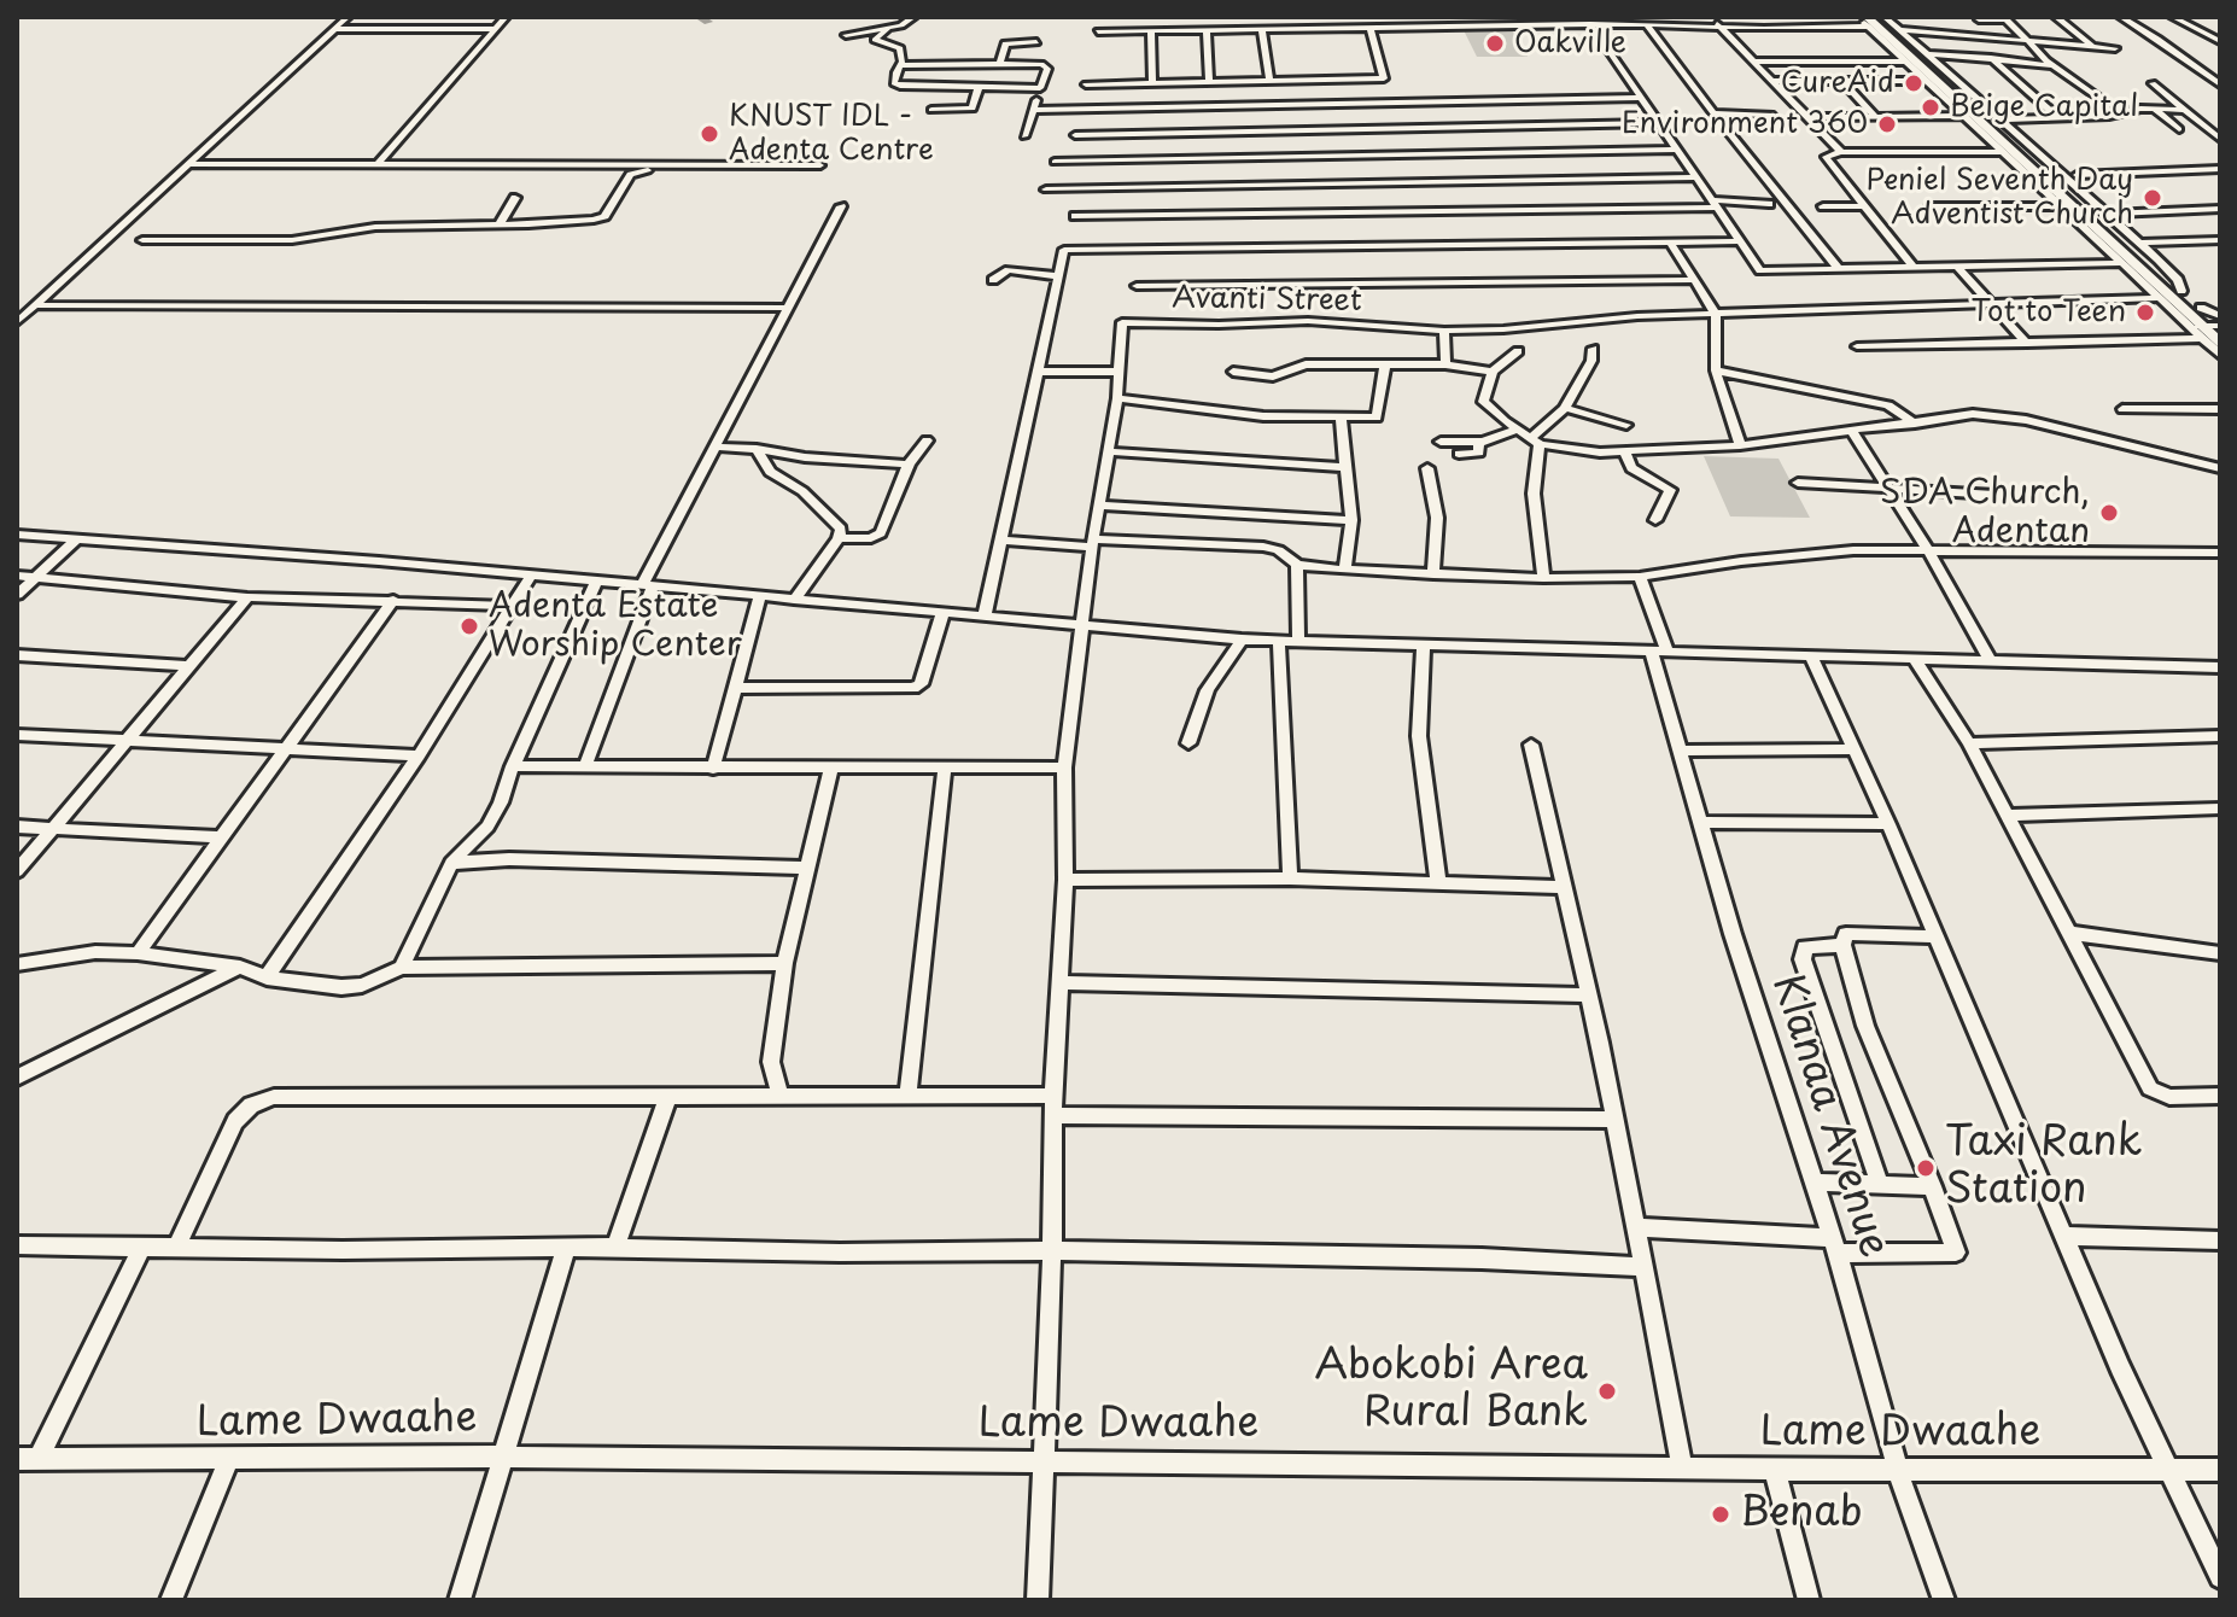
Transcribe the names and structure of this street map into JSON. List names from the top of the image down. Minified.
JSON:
{"streets":{"street":["Avanti Street","Klanaa Avenue","Lame Dwaahe"]},"crossings":[["Avanti Street","Lame Dwaahe"],["Klanaa Avenue","Lame Dwaahe"]],"places":["Oakville","CureAid","Beige Capital","Environment 360","KNUST IDL - Adenta Centre","Peniel Seventh Day Adventist Church","Tot to Teen","SDA Church, Adentan","Adenta Estate Worship Center","Taxi Rank Station","Abokobi Area Rural Bank","Benab"]}
